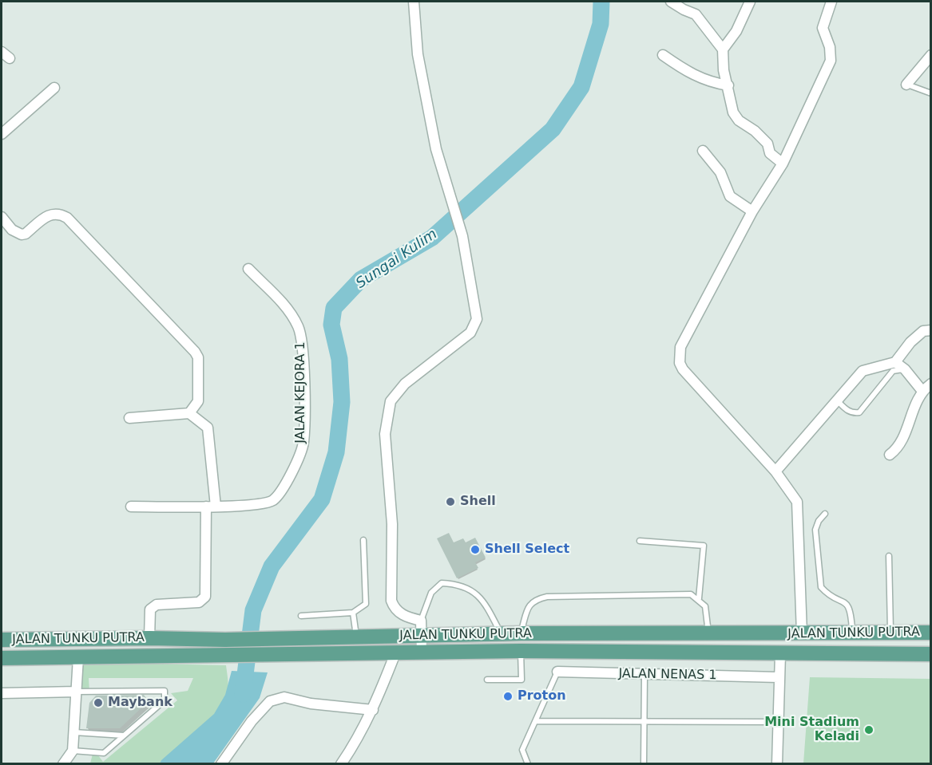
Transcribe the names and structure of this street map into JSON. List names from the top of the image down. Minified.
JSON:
{"streets":{"main road":["JALAN TUNKU PUTRA"],"street":["JALAN KEJORA 1","JALAN NENAS 1"]},"water":["Sungai Kulim"],"places":["Shell","Shell Select","Proton","Maybank","Mini Stadium Keladi"]}
